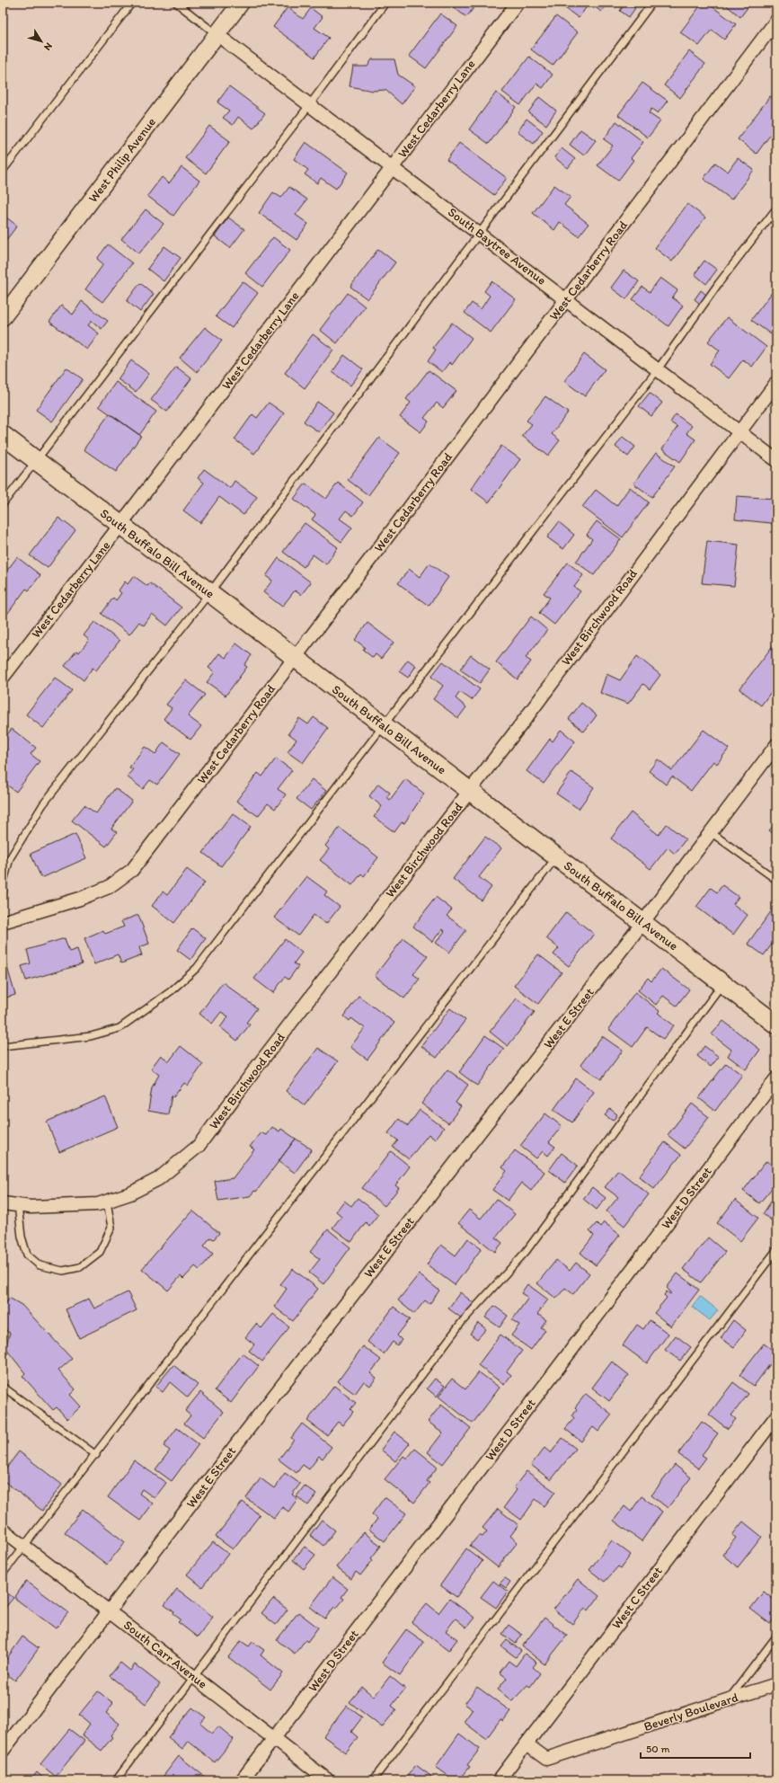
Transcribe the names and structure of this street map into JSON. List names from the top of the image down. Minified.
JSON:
{"streets":{"main road":["South Buffalo Bill Avenue"],"street":["West Cedarberry Lane","West Philip Avenue","South Baytree Avenue","West Cedarberry Road","West Birchwood Road","West E Street","West D Street","West C Street","South Carr Avenue","Beverly Boulevard"]},"crossings":[["West Cedarberry Lane","South Baytree Avenue"],["West Cedarberry Lane","South Buffalo Bill Avenue"],["West Philip Avenue","South Baytree Avenue"],["South Baytree Avenue","West Cedarberry Road"],["South Baytree Avenue","West Birchwood Road"],["West Cedarberry Road","South Buffalo Bill Avenue"],["South Buffalo Bill Avenue","West Birchwood Road"],["South Buffalo Bill Avenue","West E Street"],["West E Street","South Carr Avenue"],["West D Street","South Carr Avenue"],["West C Street","Beverly Boulevard"]],"scale_bar":"50 m","north":"bottom right"}
